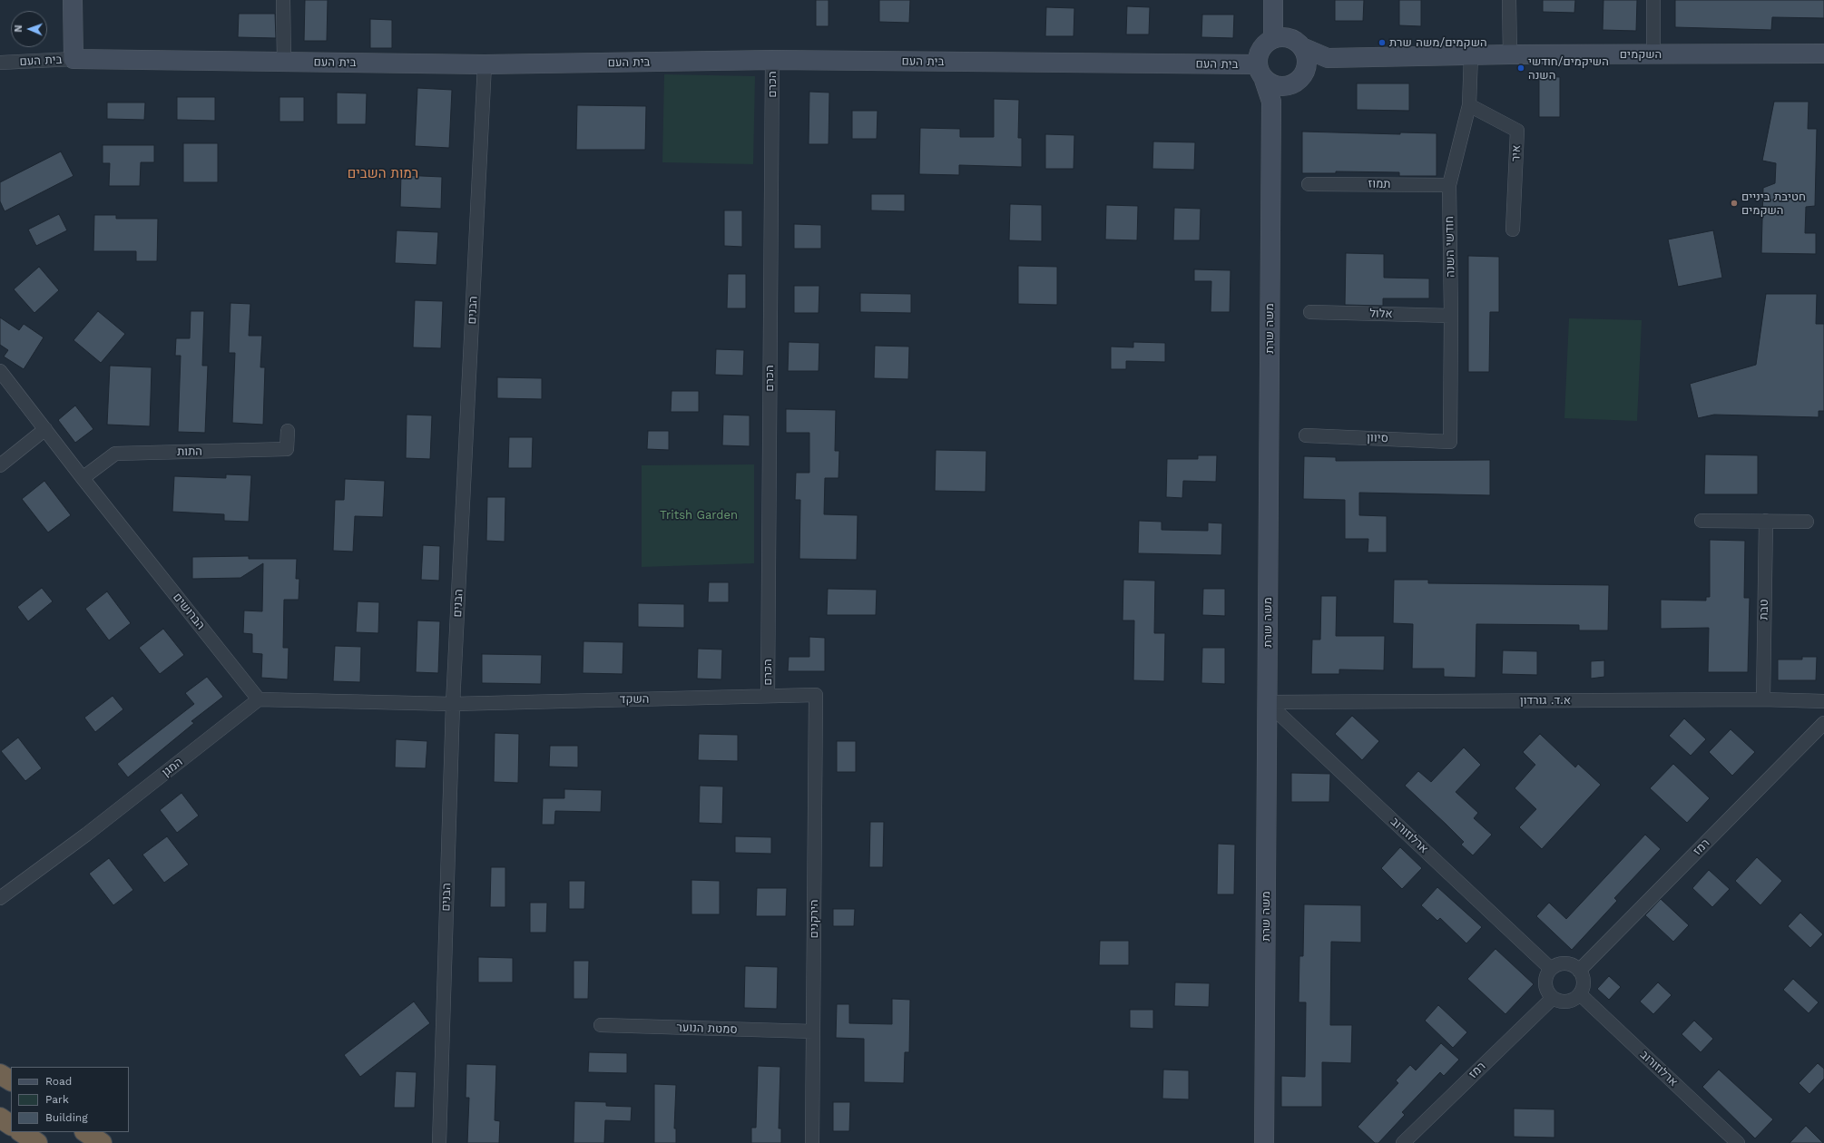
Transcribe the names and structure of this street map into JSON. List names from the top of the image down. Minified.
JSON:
{"streets":{"street":["השקמים","בית העם","הכרם","איר","תמוז","חודשי השנה","הבנים","אלול","משה שרת","סיוון","התות","טבת","הברושים","השקד","א.ד. גורדון","המגן","ארלוזורוב","רמז","הירקנים","סמטת הנוער"]},"crossings":[["השקמים","בית העם"],["השקמים","חודשי השנה"],["השקמים","משה שרת"],["בית העם","הכרם"],["בית העם","הבנים"],["בית העם","משה שרת"],["הכרם","השקד"],["איר","חודשי השנה"],["תמוז","חודשי השנה"],["חודשי השנה","אלול"],["חודשי השנה","סיוון"],["הבנים","השקד"],["משה שרת","א.ד. גורדון"],["משה שרת","ארלוזורוב"],["התות","הברושים"],["טבת","א.ד. גורדון"],["הברושים","המגן"],["השקד","הירקנים"],["א.ד. גורדון","ארלוזורוב"],["ארלוזורוב","רמז"],["הירקנים","סמטת הנוער"]],"districts":["רמות השבים"],"parks":["Tritsh Garden"],"places":["השקמים/משה שרת","השיקמים/חודשי השנה","חטיבת ביניים השקמים"],"legend":["Road","Park","Building"],"north":"left"}
